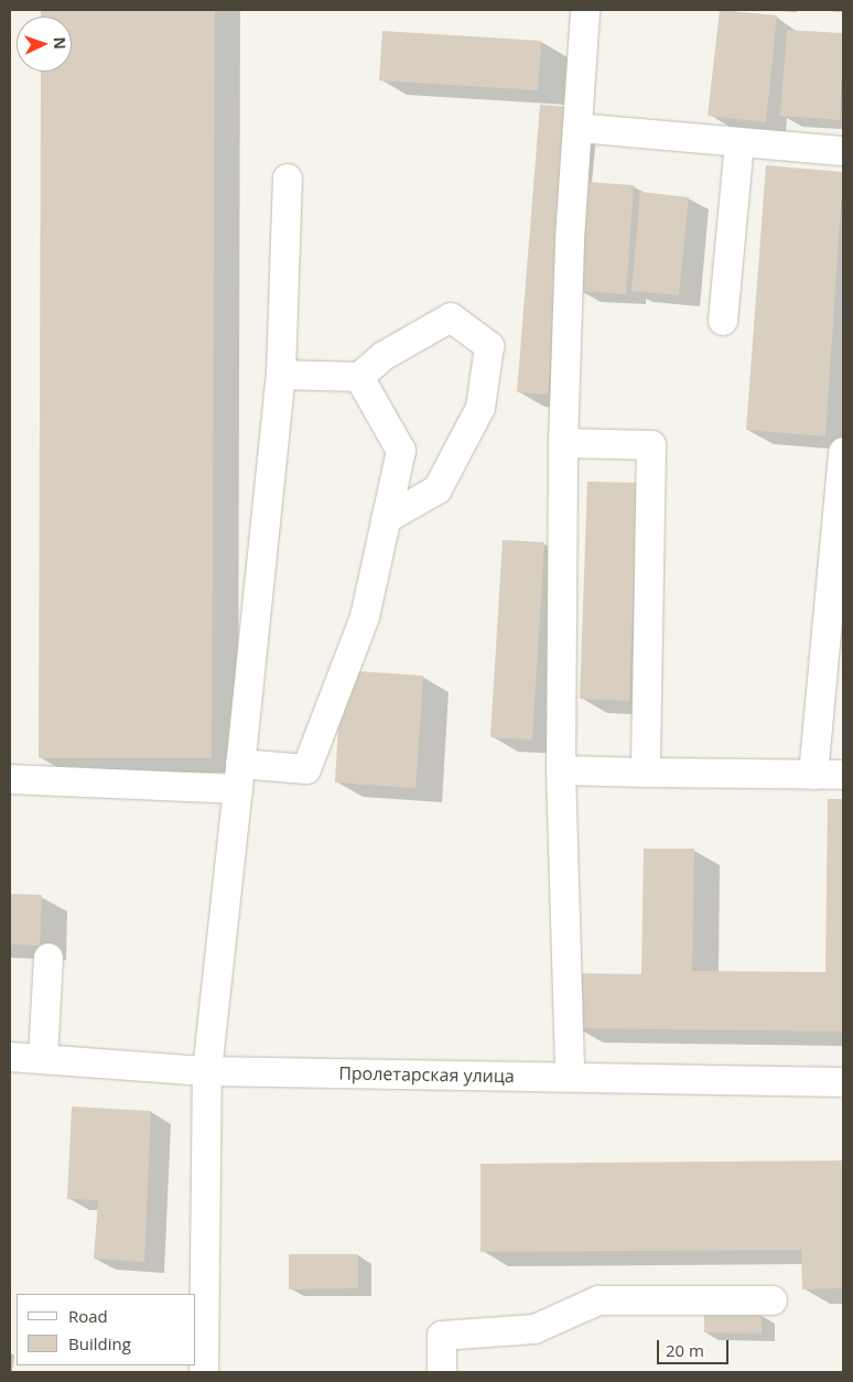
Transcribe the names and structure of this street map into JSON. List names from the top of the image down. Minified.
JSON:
{"streets":{"street":["Пролетарская улица"]},"legend":["Road","Building"],"scale_bar":"20 m","north":"right"}
